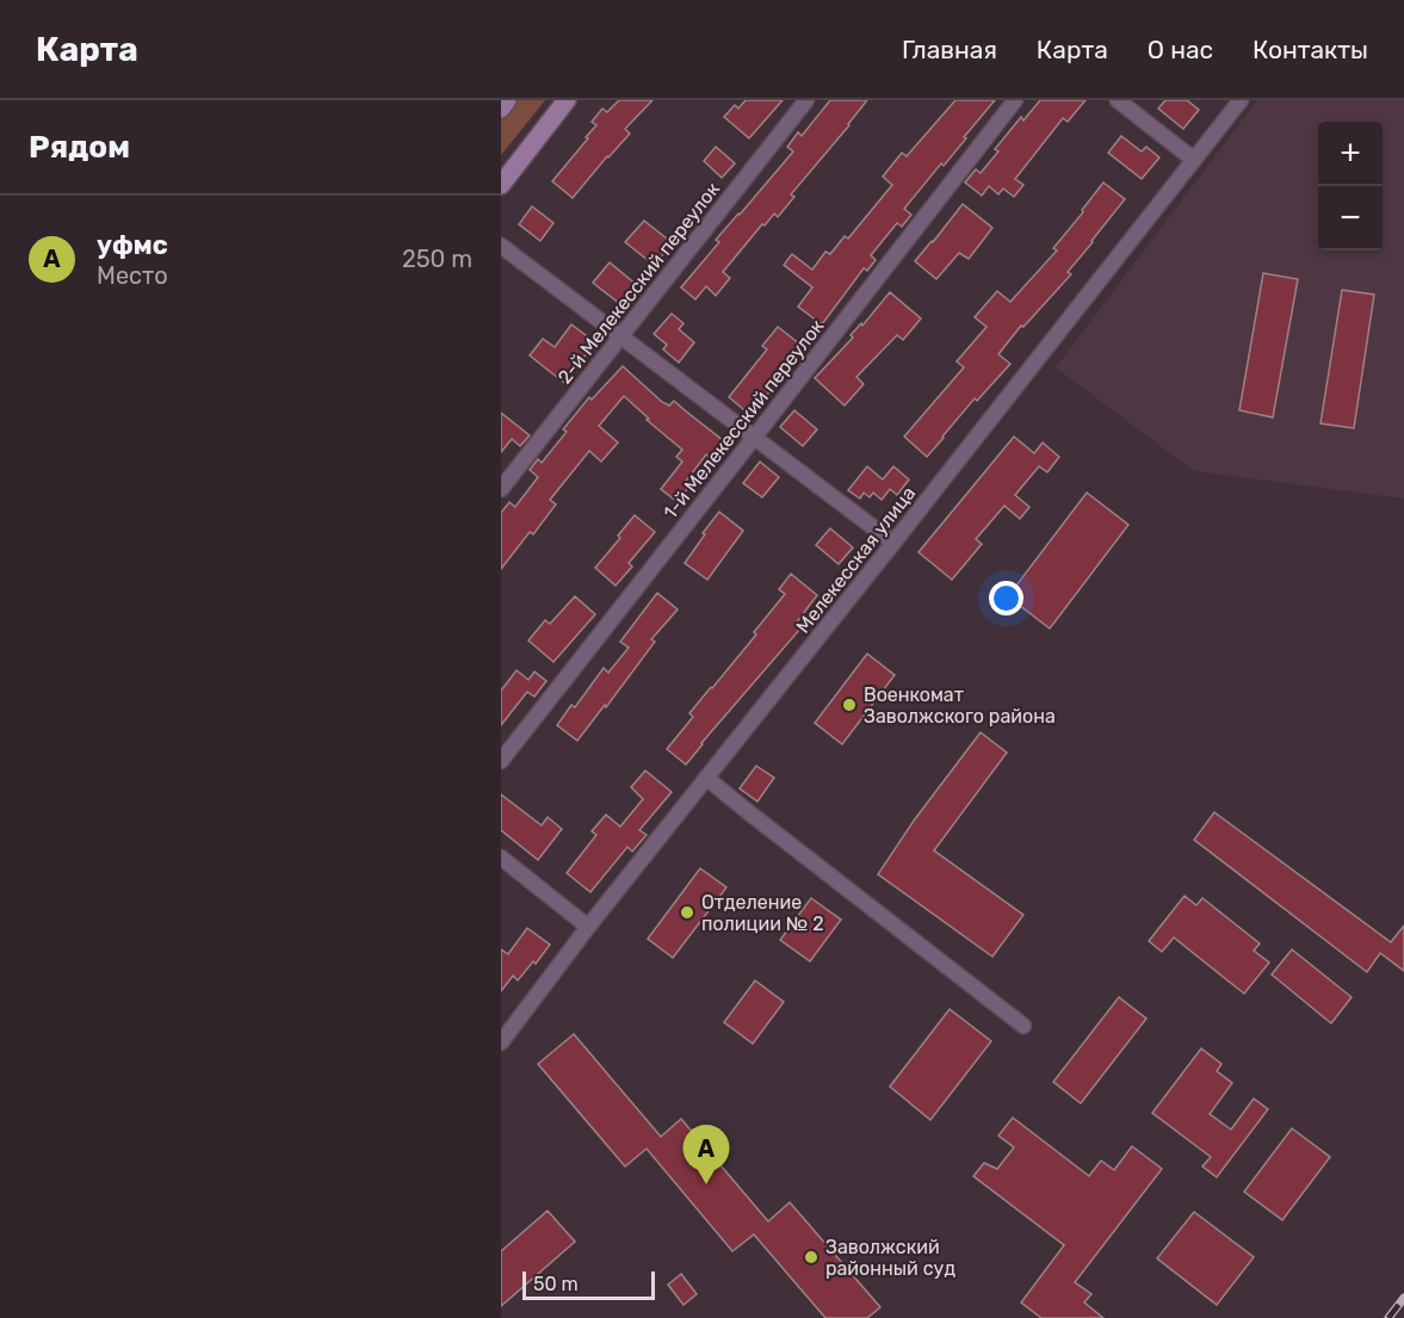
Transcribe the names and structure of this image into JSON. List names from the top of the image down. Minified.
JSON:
{"streets":{"street":["2-й Мелекесский переулок","1-й Мелекесский переулок","Мелекесская улица"]},"places":["Военкомат Заволжского района","Отделение полиции № 2","Заволжский районный суд"],"scale_bar":"50 m","page":{"header":"Карта","nav":["Главная","Карта","О нас","Контакты"],"heading":"Рядом","map_buttons":["+","−"],"list":[{"mark":"A","name":"уфмс","note":"Место","value":"250 m"}],"pins":"A","scale":"50 m"}}
